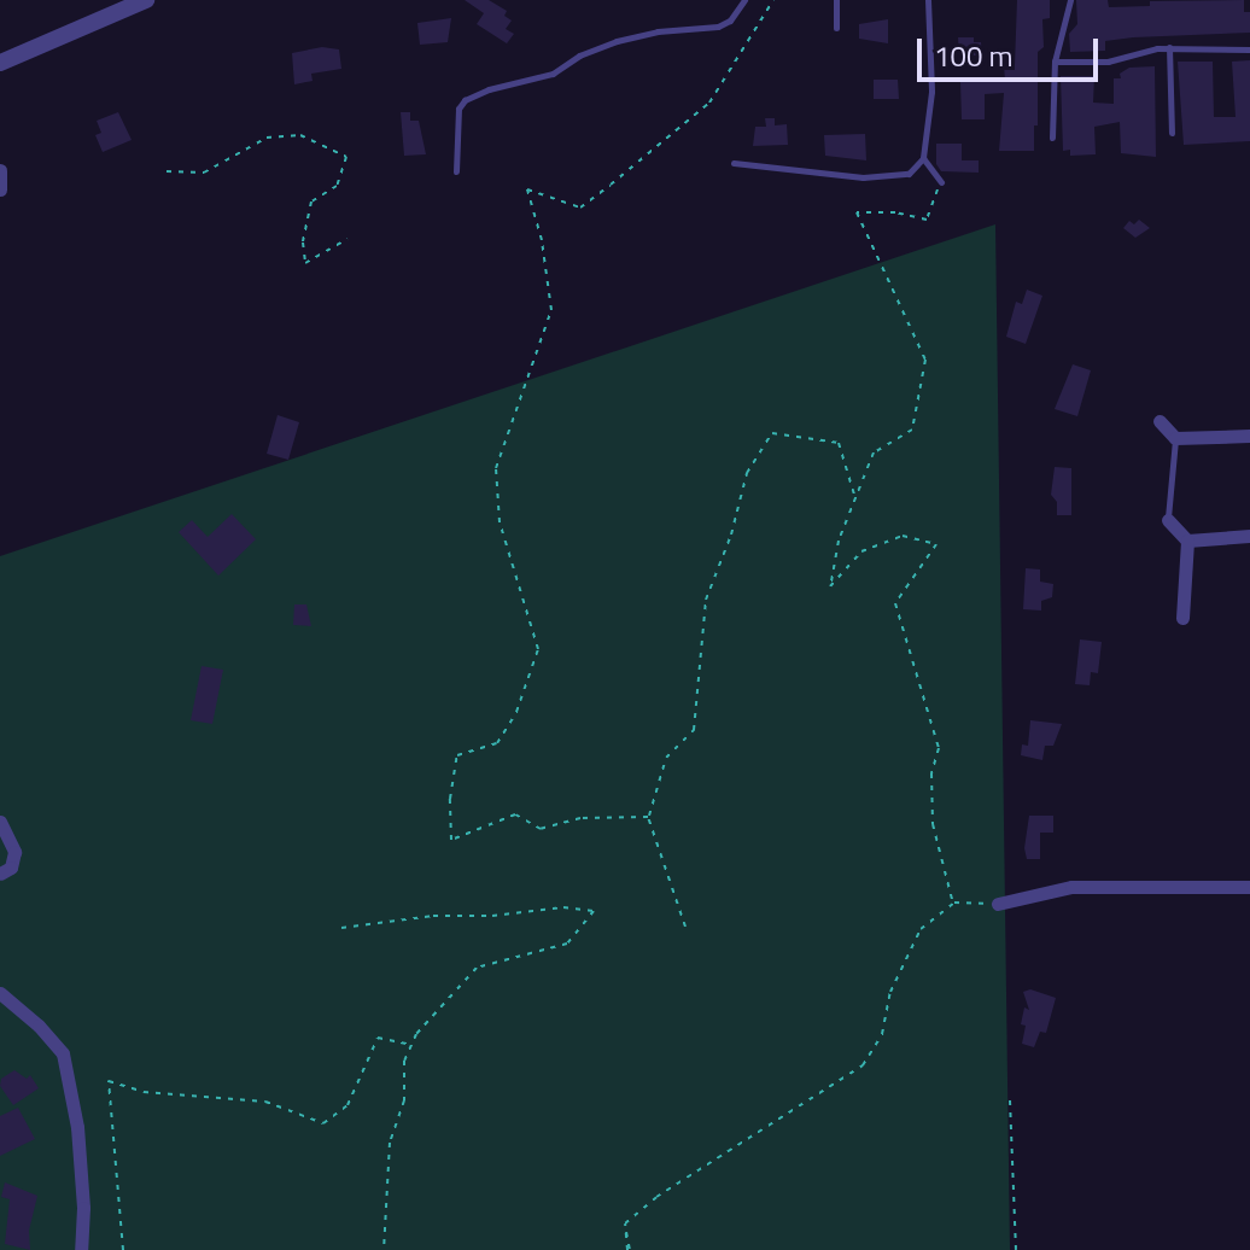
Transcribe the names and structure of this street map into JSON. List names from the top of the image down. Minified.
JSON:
{"scale_bar":"100 m"}
